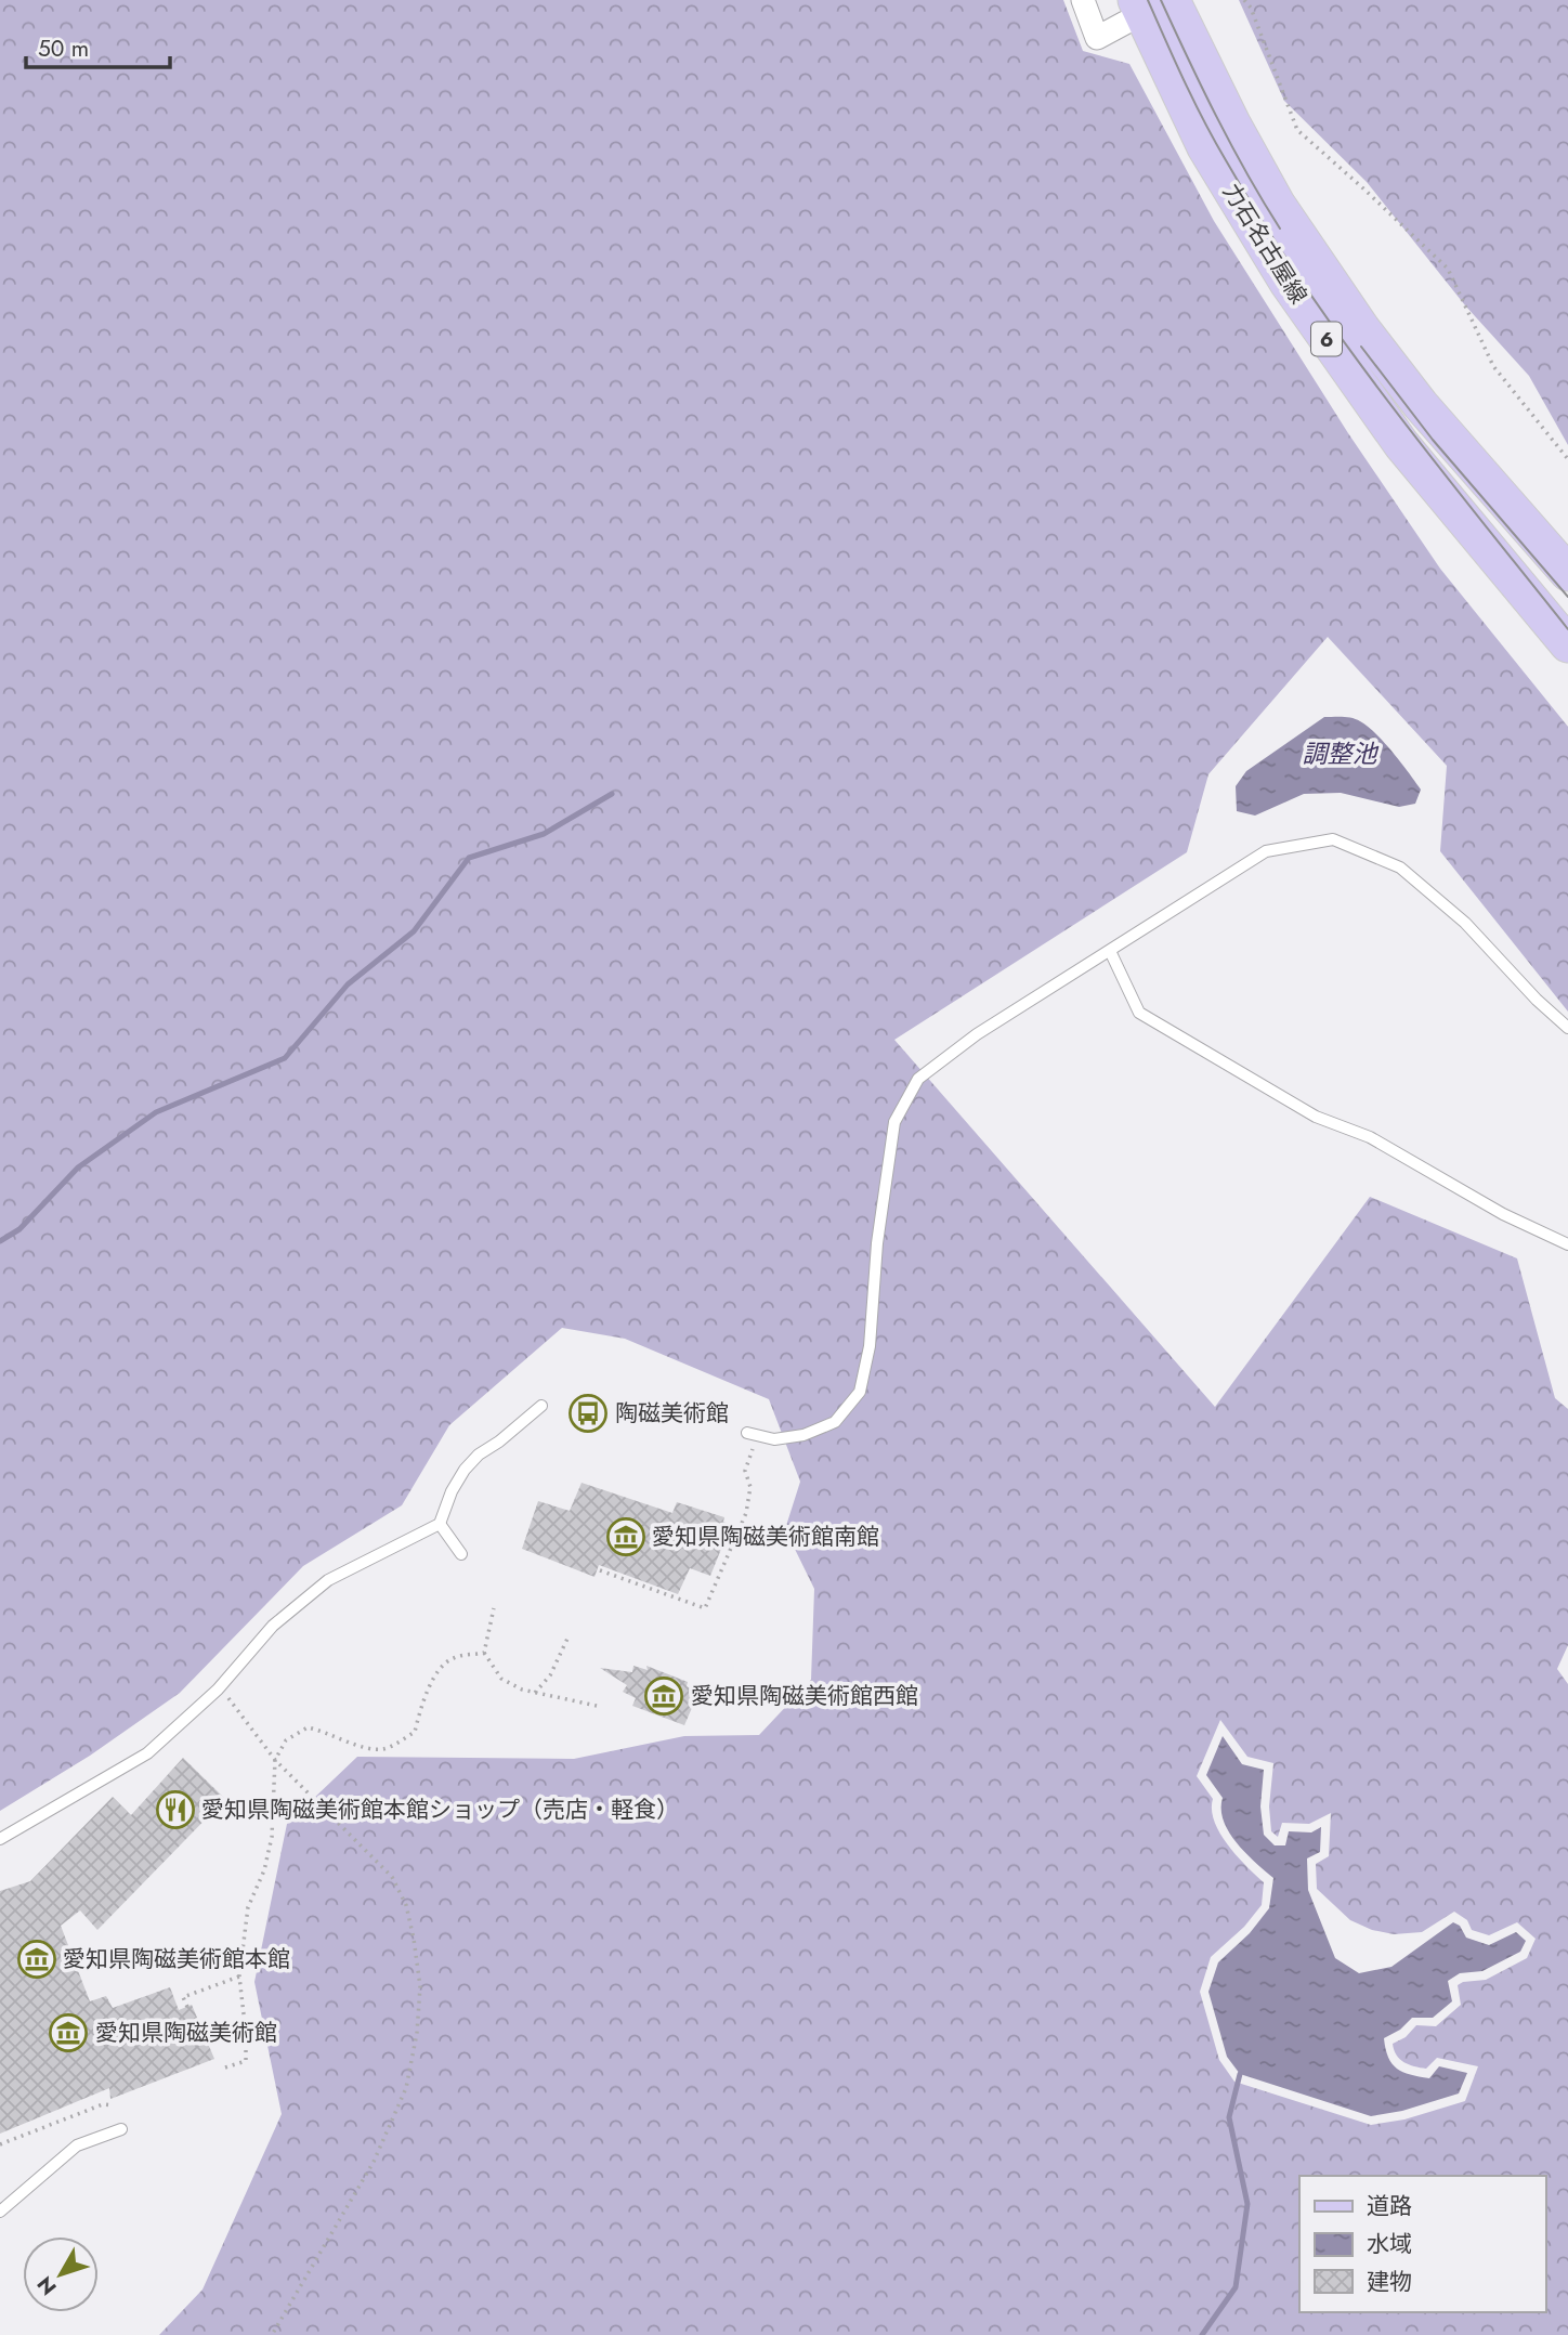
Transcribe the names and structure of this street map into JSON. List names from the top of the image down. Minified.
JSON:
{"streets":{"main road":["力石名古屋線","6"]},"crossings":[["力石名古屋線","6"]],"water":["調整池"],"places":{"bus stop":["陶磁美術館"],"museum":["愛知県陶磁美術館南館","愛知県陶磁美術館西館","愛知県陶磁美術館本館","愛知県陶磁美術館"],"restaurant":["愛知県陶磁美術館本館ショップ（売店・軽食）"]},"legend":["道路","水域","建物"],"scale_bar":"50 m","north":"bottom left"}
